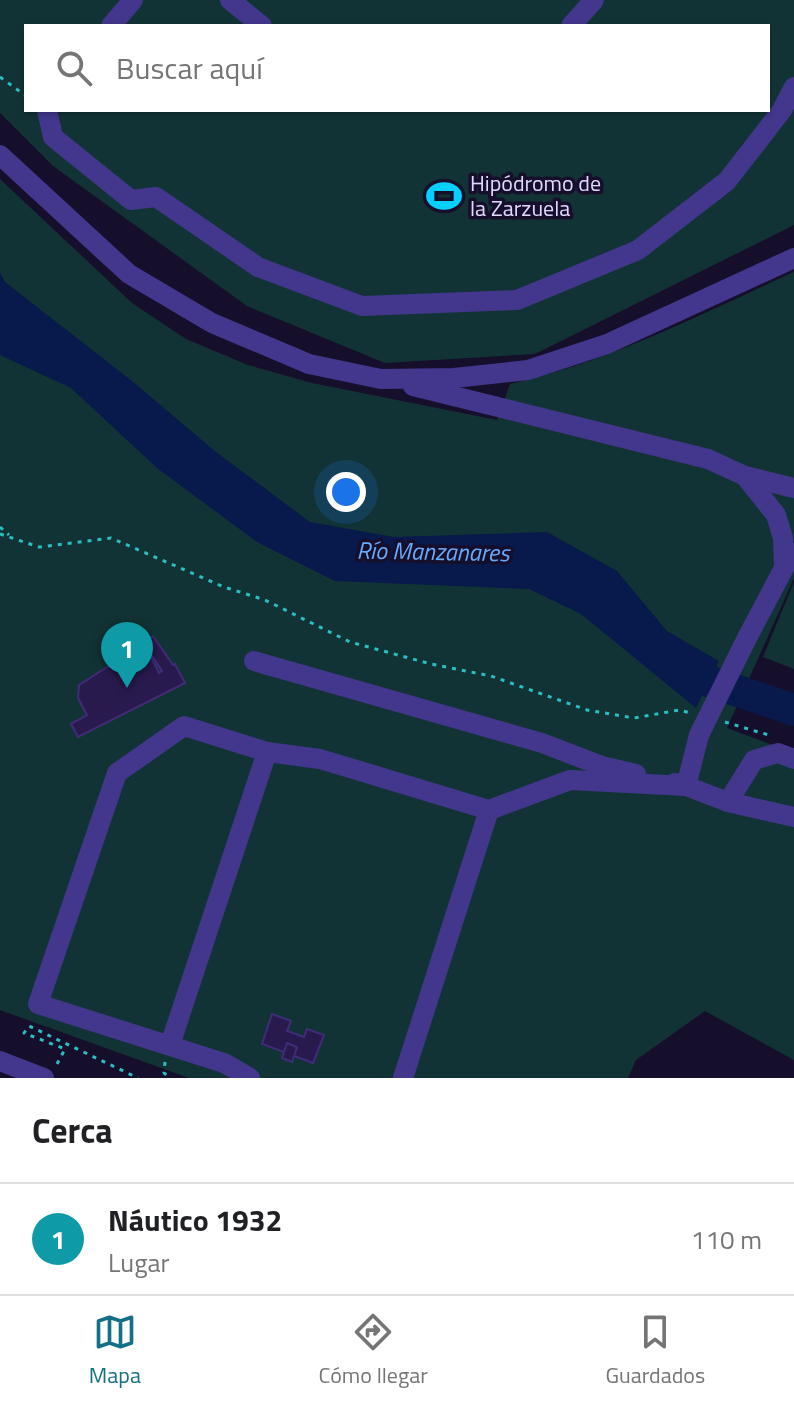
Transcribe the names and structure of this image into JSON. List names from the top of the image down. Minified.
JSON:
{"water":["Río Manzanares"],"places":{"sports":["Hipódromo de la Zarzuela"]},"page":{"search":"Buscar aquí","pins":"1","heading":"Cerca","list":[{"mark":"1","name":"Náutico 1932","note":"Lugar","value":"110 m"}],"nav":["Mapa","Cómo llegar","Guardados"]}}
